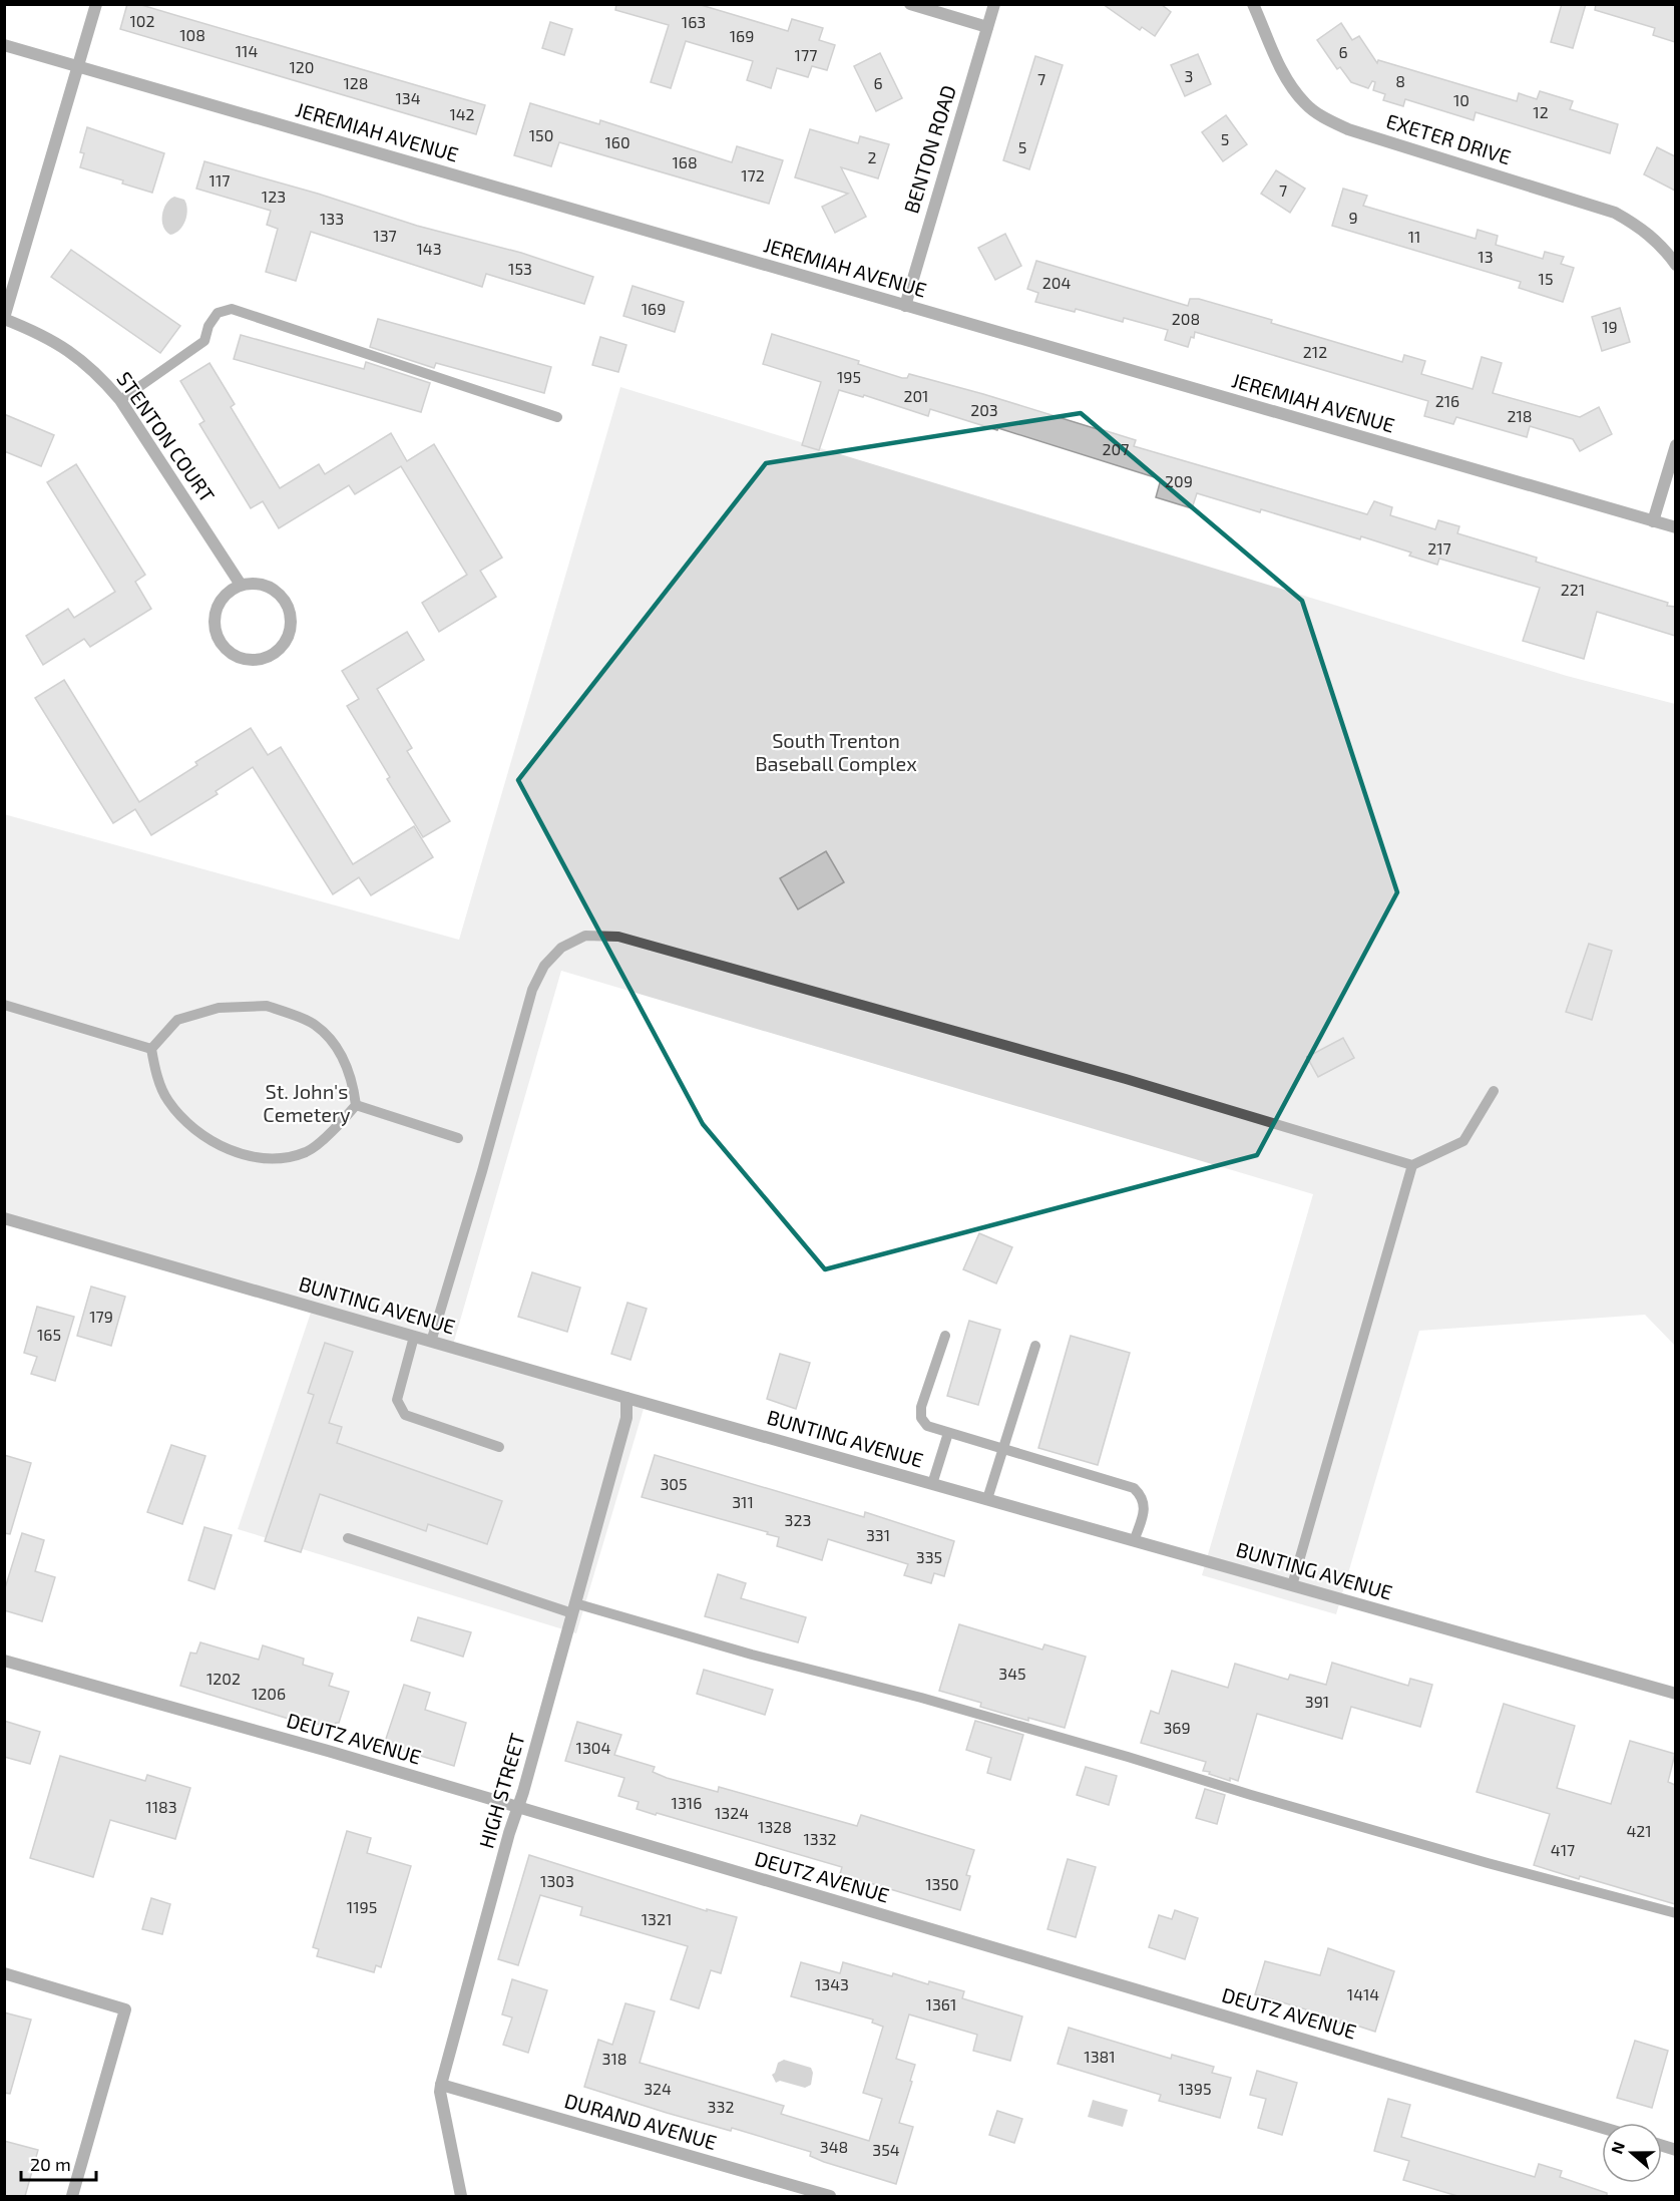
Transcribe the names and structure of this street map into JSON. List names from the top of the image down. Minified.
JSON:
{"streets":{"street":["JEREMIAH AVENUE","EXETER DRIVE","BENTON ROAD","STENTON COURT","BUNTING AVENUE","DEUTZ AVENUE","HIGH STREET","DURAND AVENUE"]},"crossings":[["JEREMIAH AVENUE","BENTON ROAD"],["BUNTING AVENUE","HIGH STREET"],["DEUTZ AVENUE","HIGH STREET"],["HIGH STREET","DURAND AVENUE"]],"parks":["South Trenton Baseball Complex","St. John's Cemetery"],"house_numbers":["102","163","108","169","114","6","177","120","3","7","8","128","6","134","10","12","142","150","5","160","5","2","168","172","117","7","123","9","133","137","11","143","13","153","15","204","169","208","19","212","195","201","216","203","218","207","209","217","221","179","165","305","311","323","331","335","345","1202","1206","391","369","1304","1316","1183","1324","1328","421","1332","417","1303","1350","1195","1321","1343","1414","1361","1381","318","324","1395","332","348","354"],"scale_bar":"20 m","north":"left"}
